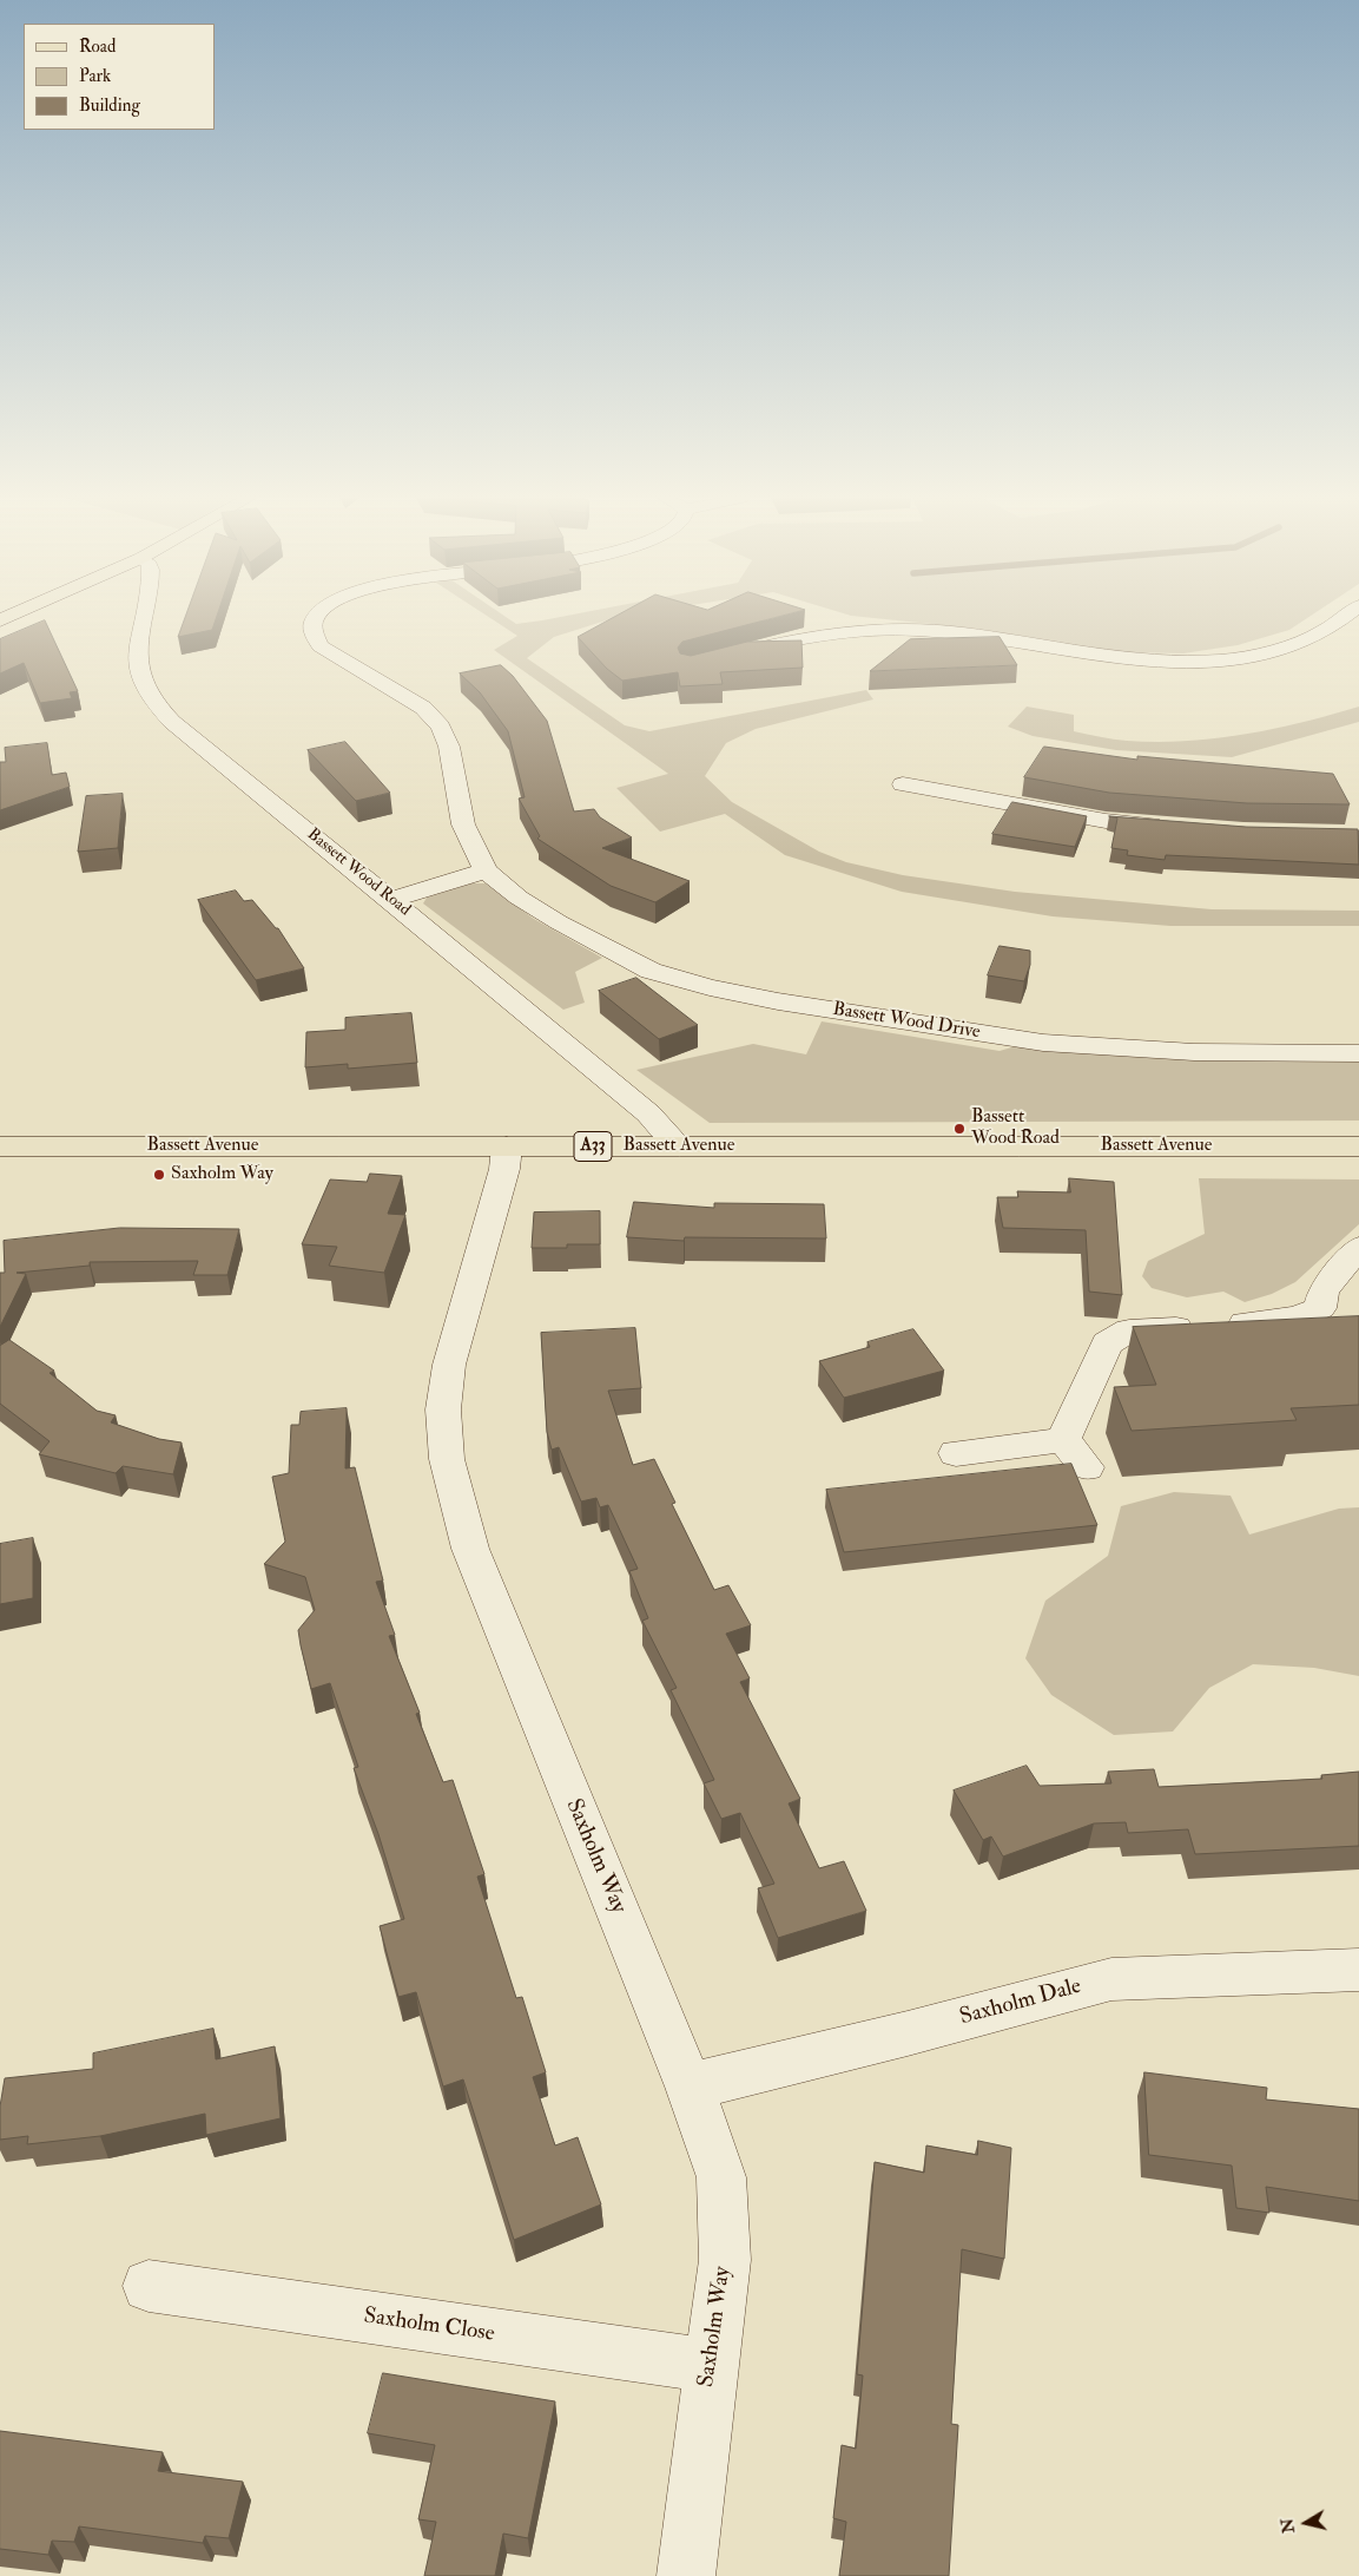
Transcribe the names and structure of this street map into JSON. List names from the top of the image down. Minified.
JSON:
{"streets":{"main road":["Bassett Avenue","A33"],"street":["Bassett Wood Road","Bassett Wood Drive","Saxholm Way","Saxholm Dale","Saxholm Close"]},"crossings":[["Bassett Wood Road","Bassett Avenue"],["Bassett Avenue","Saxholm Way"],["Saxholm Way","Saxholm Dale"],["Saxholm Way","Saxholm Close"]],"places":["Bassett Wood Road","Saxholm Way"],"legend":["Road","Park","Building"],"north":"left"}
